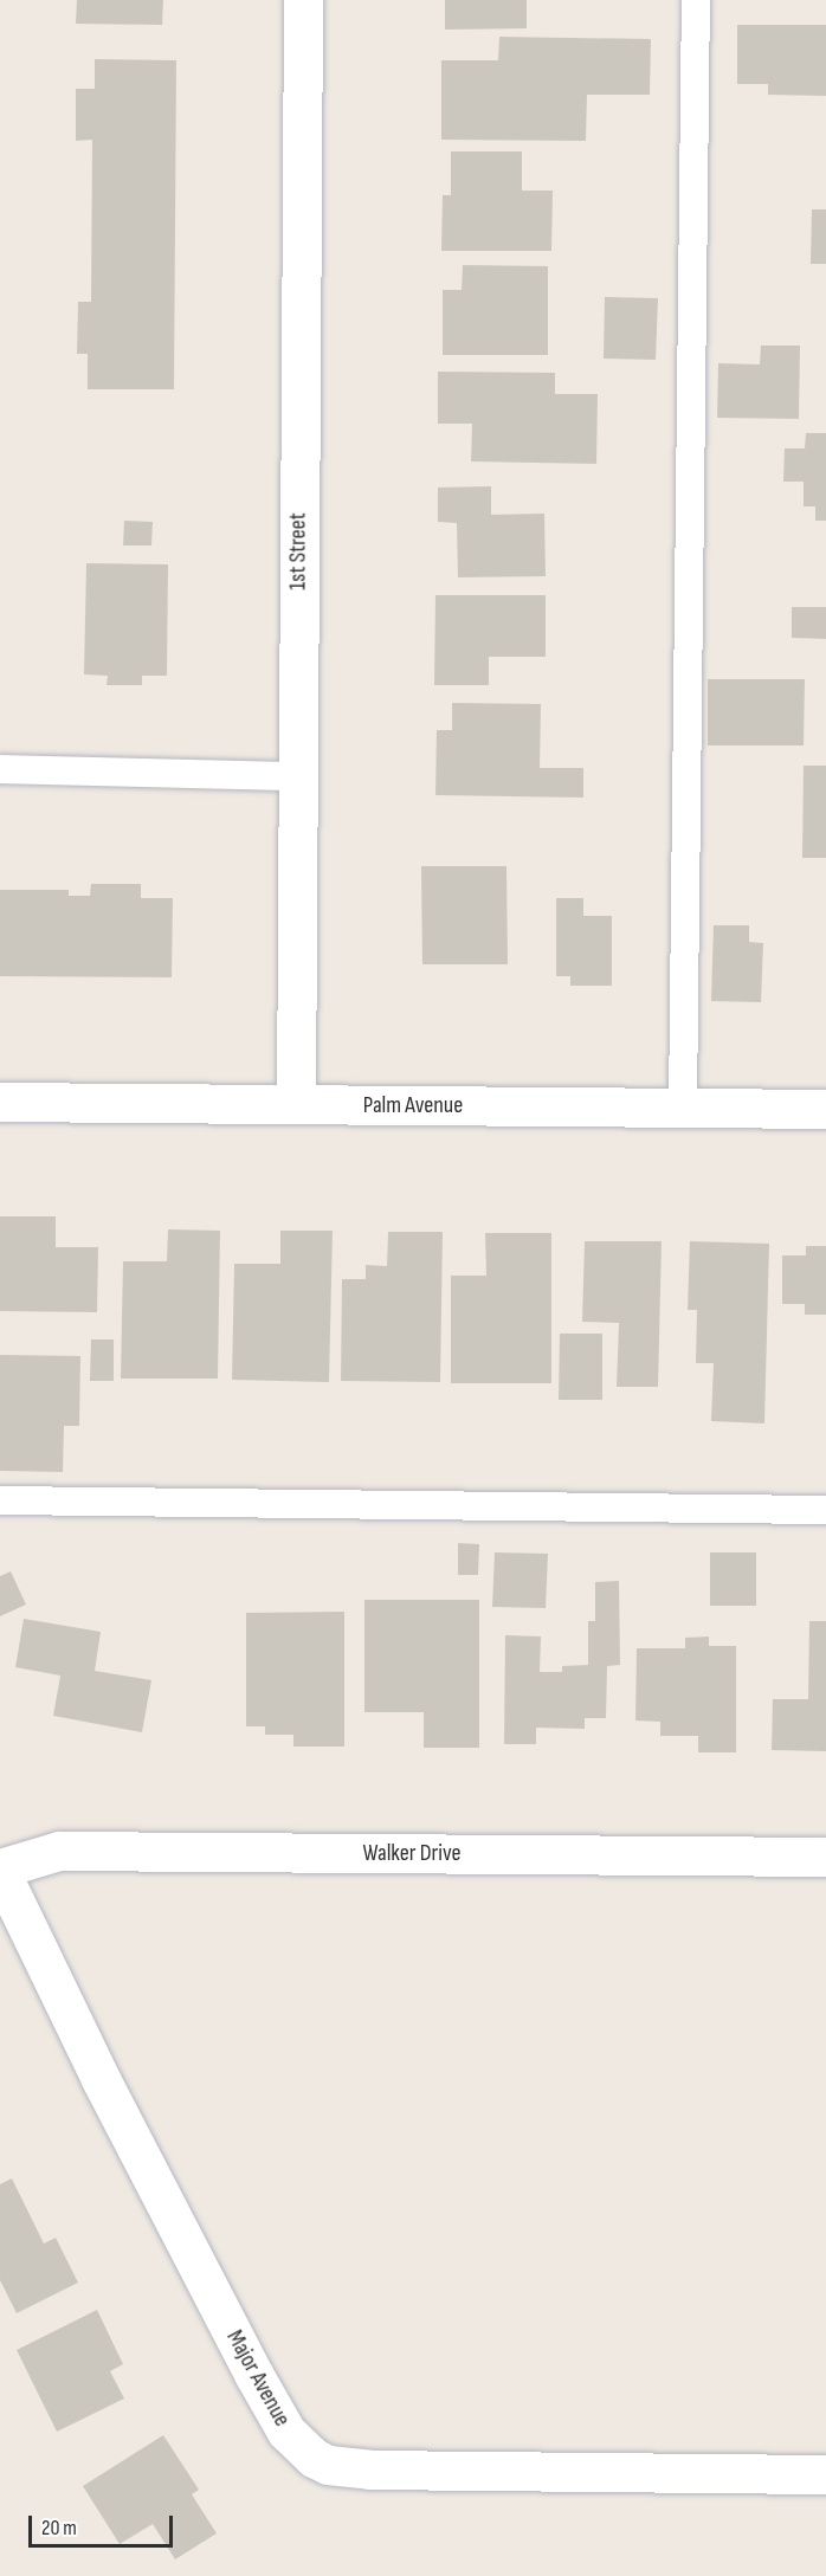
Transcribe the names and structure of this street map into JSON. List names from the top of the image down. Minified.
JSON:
{"streets":{"street":["1st Street","Palm Avenue","Walker Drive","Major Avenue"]},"crossings":[["1st Street","Palm Avenue"],["Walker Drive","Major Avenue"]],"scale_bar":"20 m"}
